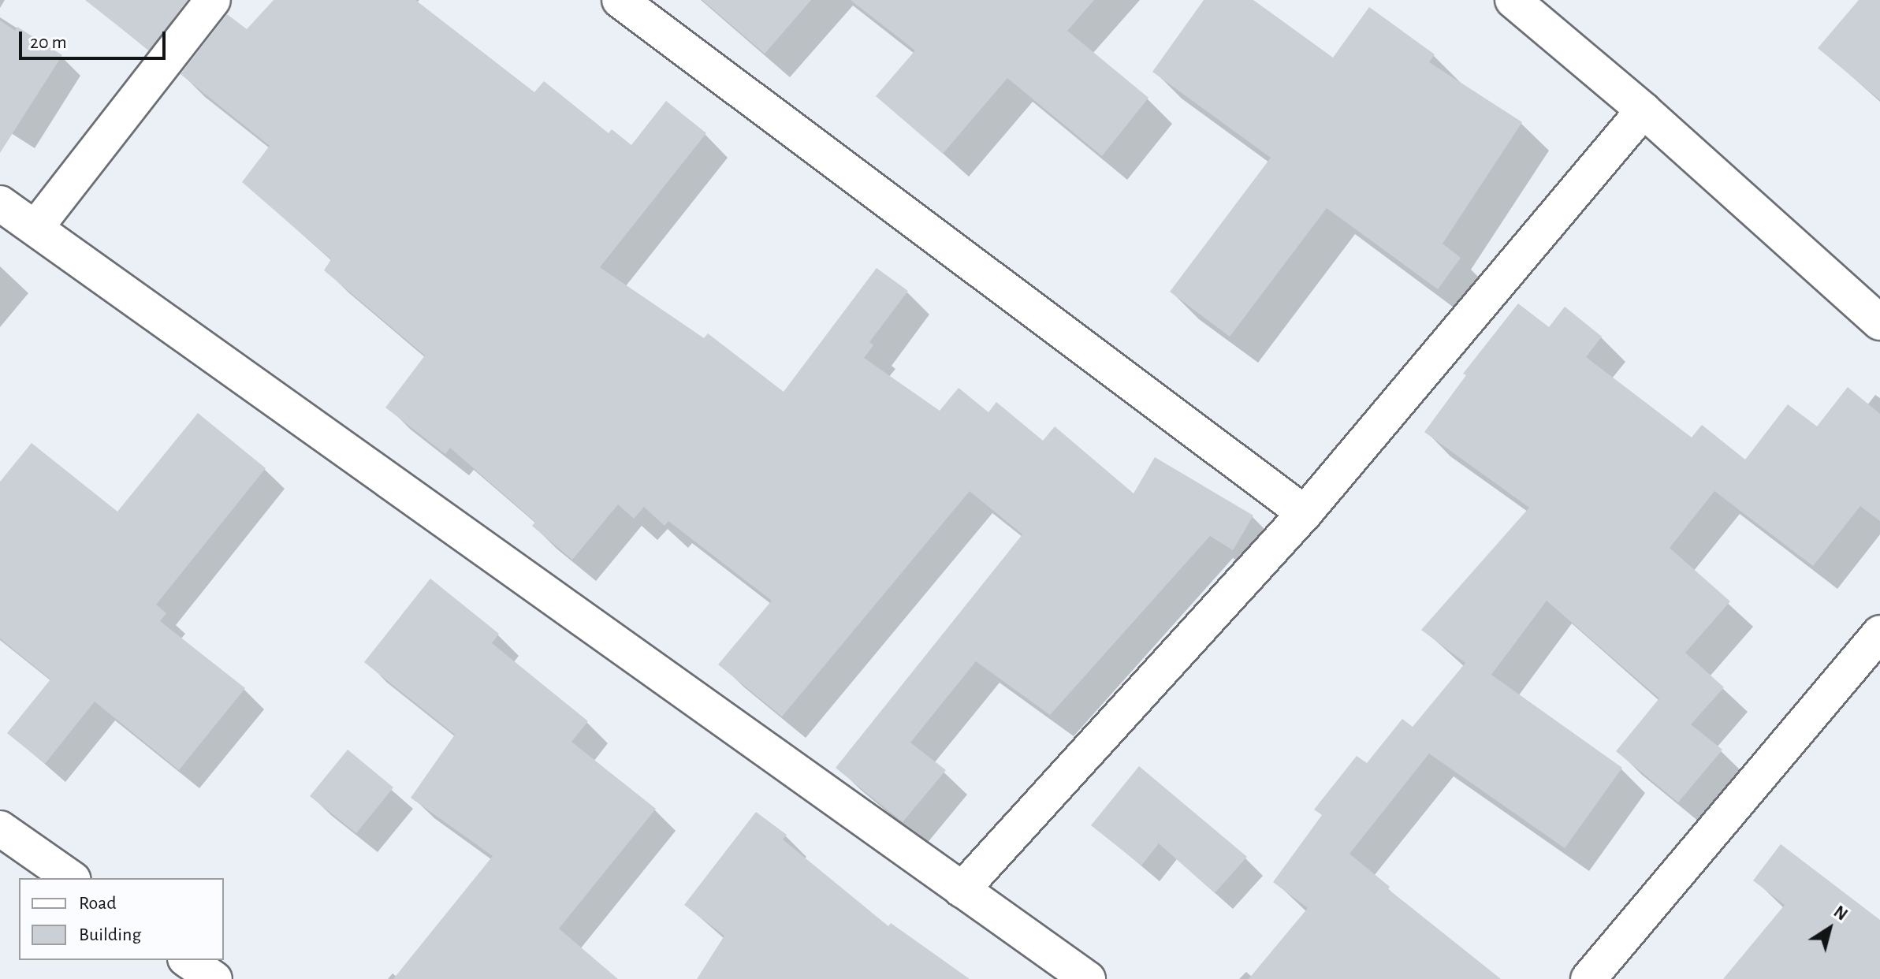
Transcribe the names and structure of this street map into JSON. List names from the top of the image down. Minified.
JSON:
{"legend":["Road","Building"],"scale_bar":"20 m","north":"top right"}
